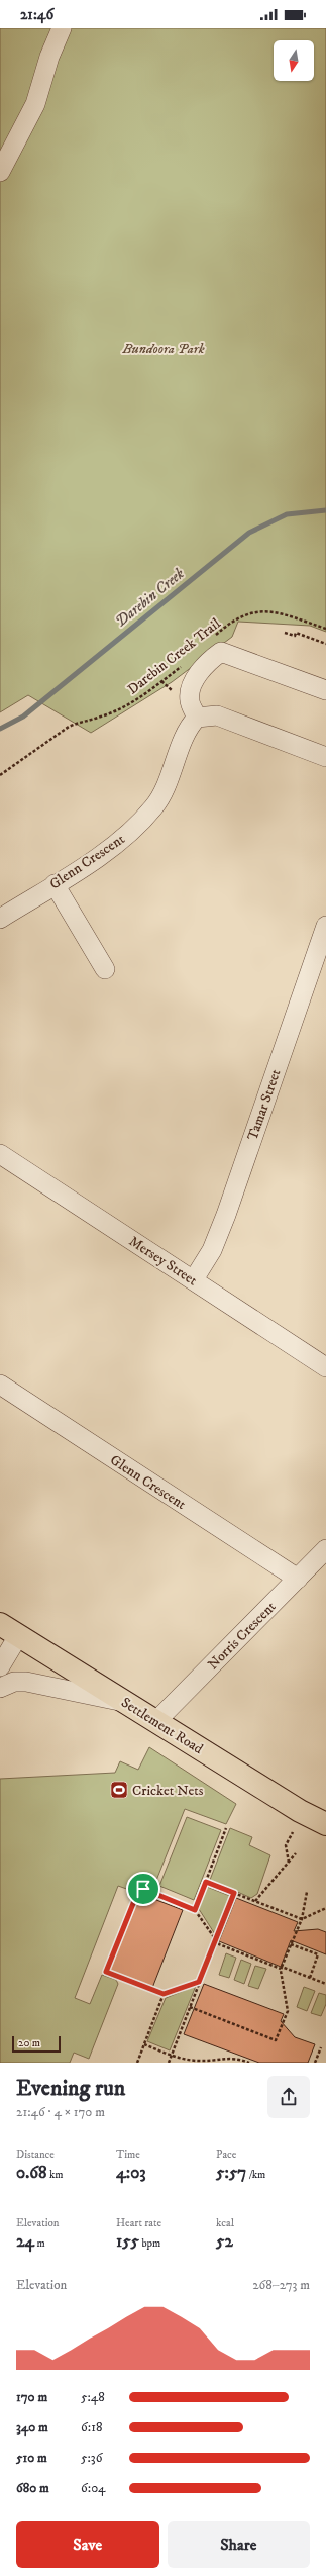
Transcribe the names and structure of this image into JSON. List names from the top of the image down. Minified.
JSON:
{"streets":{"main road":["Settlement Road"],"street":["Glenn Crescent","Tamar Street","Mersey Street","Norris Crescent"],"path":["Darebin Creek Trail"]},"crossings":[["Glenn Crescent","Norris Crescent"],["Tamar Street","Mersey Street"],["Norris Crescent","Settlement Road"]],"water":["Darebin Creek"],"parks":["Bundoora Park"],"places":{"sports":["Cricket Nets"]},"scale_bar":"20 m","north":"bottom","page":{"status":"21:46","scale":"20 m","heading":["Evening run","21:46 · 4 × 170 m"],"stats":[["Distance","0.68 km"],["Time","4:03"],["Pace","5:57 /km"],["Elevation","24 m"],["Heart rate","155 bpm"],["kcal","52"]],"chart":["Elevation","268–273 m"],"list":[{"name":"170 m","note":"5:48"},{"name":"340 m","note":"6:18"},{"name":"510 m","note":"5:36"},{"name":"680 m","note":"6:04"}],"buttons":["Save","Share"]}}
